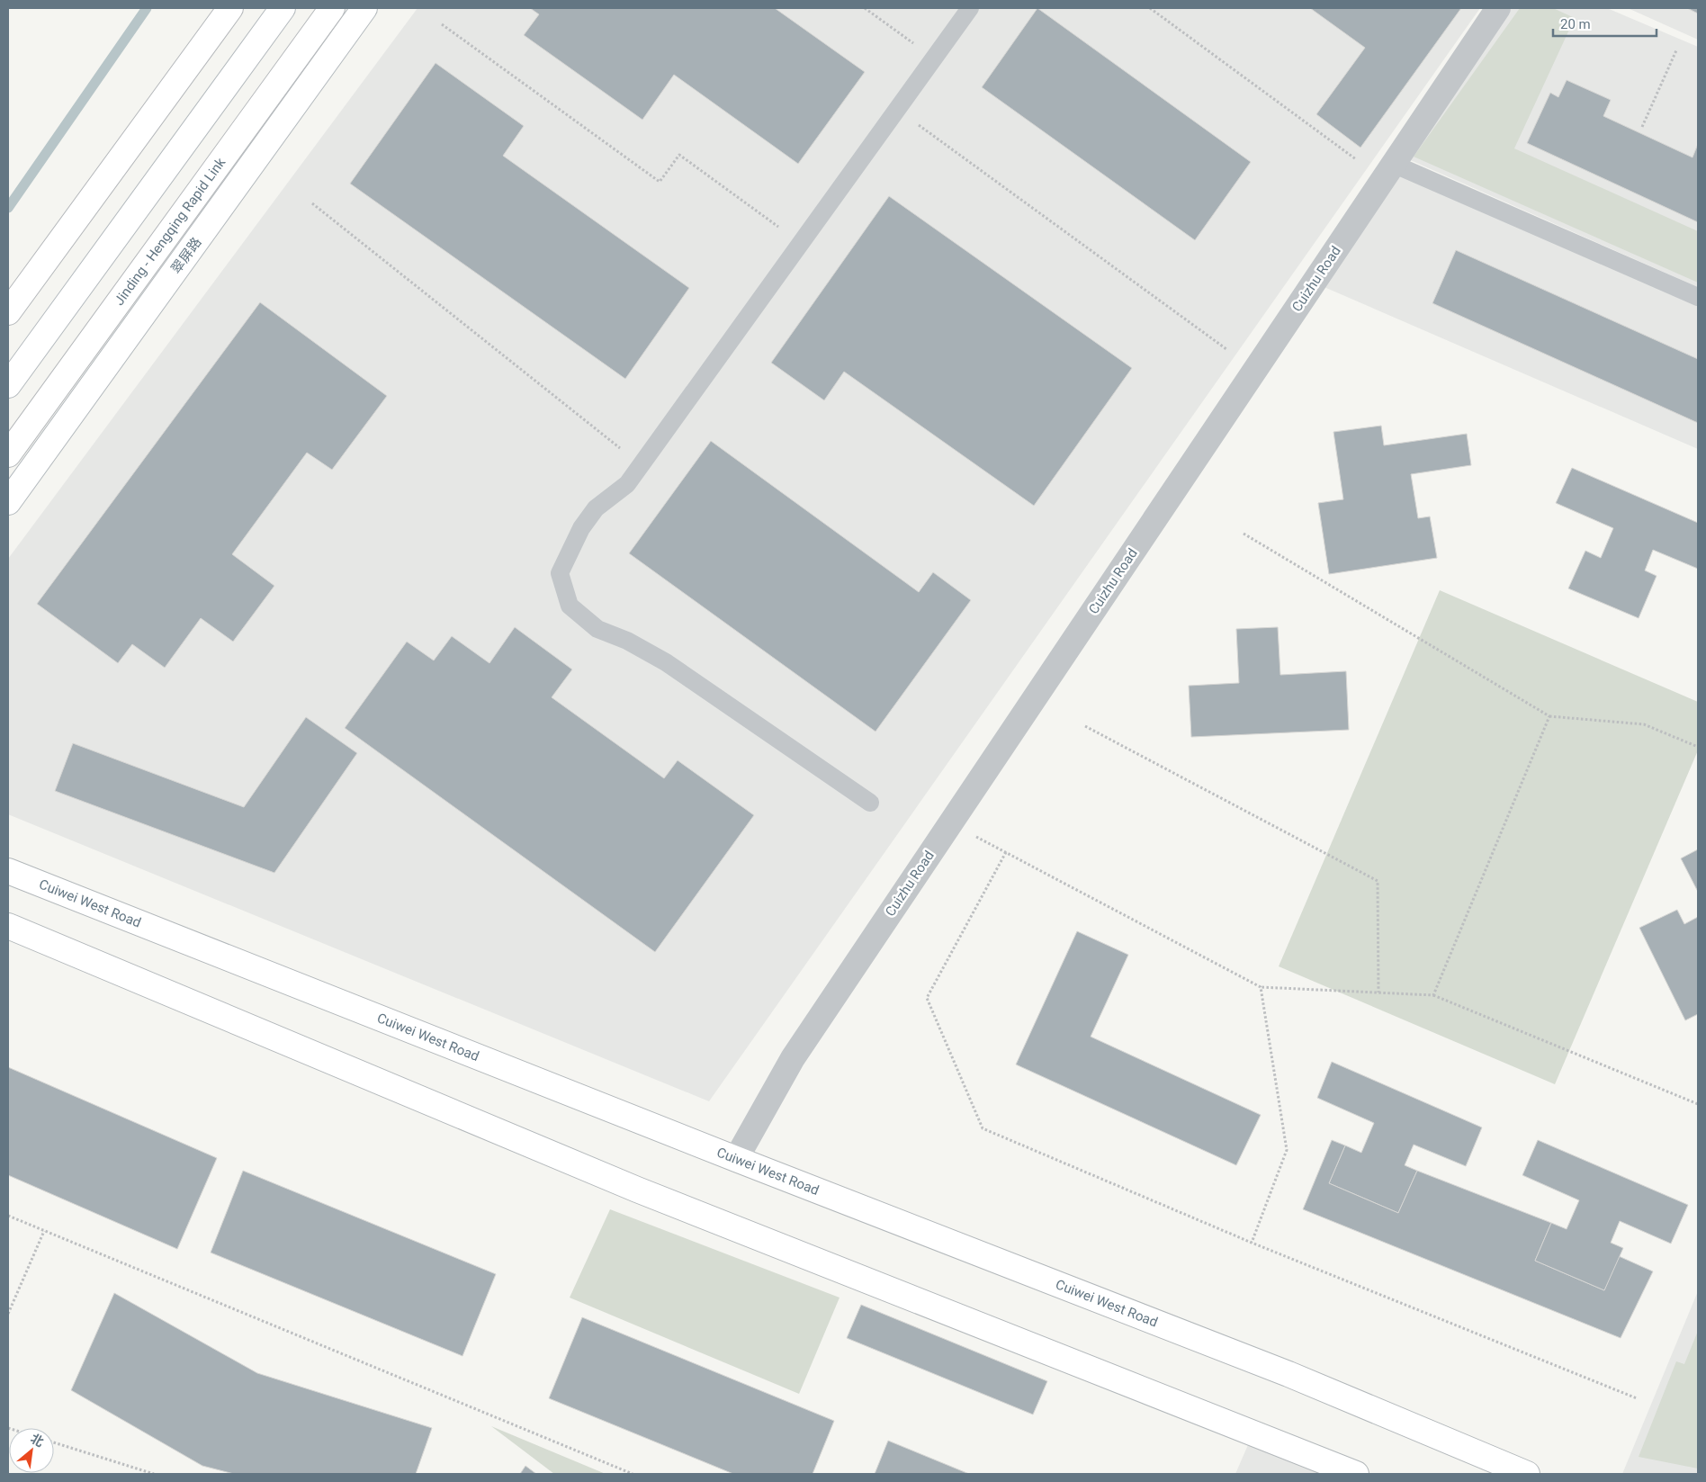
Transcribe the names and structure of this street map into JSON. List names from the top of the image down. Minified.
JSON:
{"streets":{"main road":["Jinding - Hengqing Rapid Link","翠屏路","Cuiwei West Road"],"street":["Cuizhu Road"]},"crossings":[["Cuizhu Road","Cuiwei West Road"]],"scale_bar":"20 m","north":"top right"}
